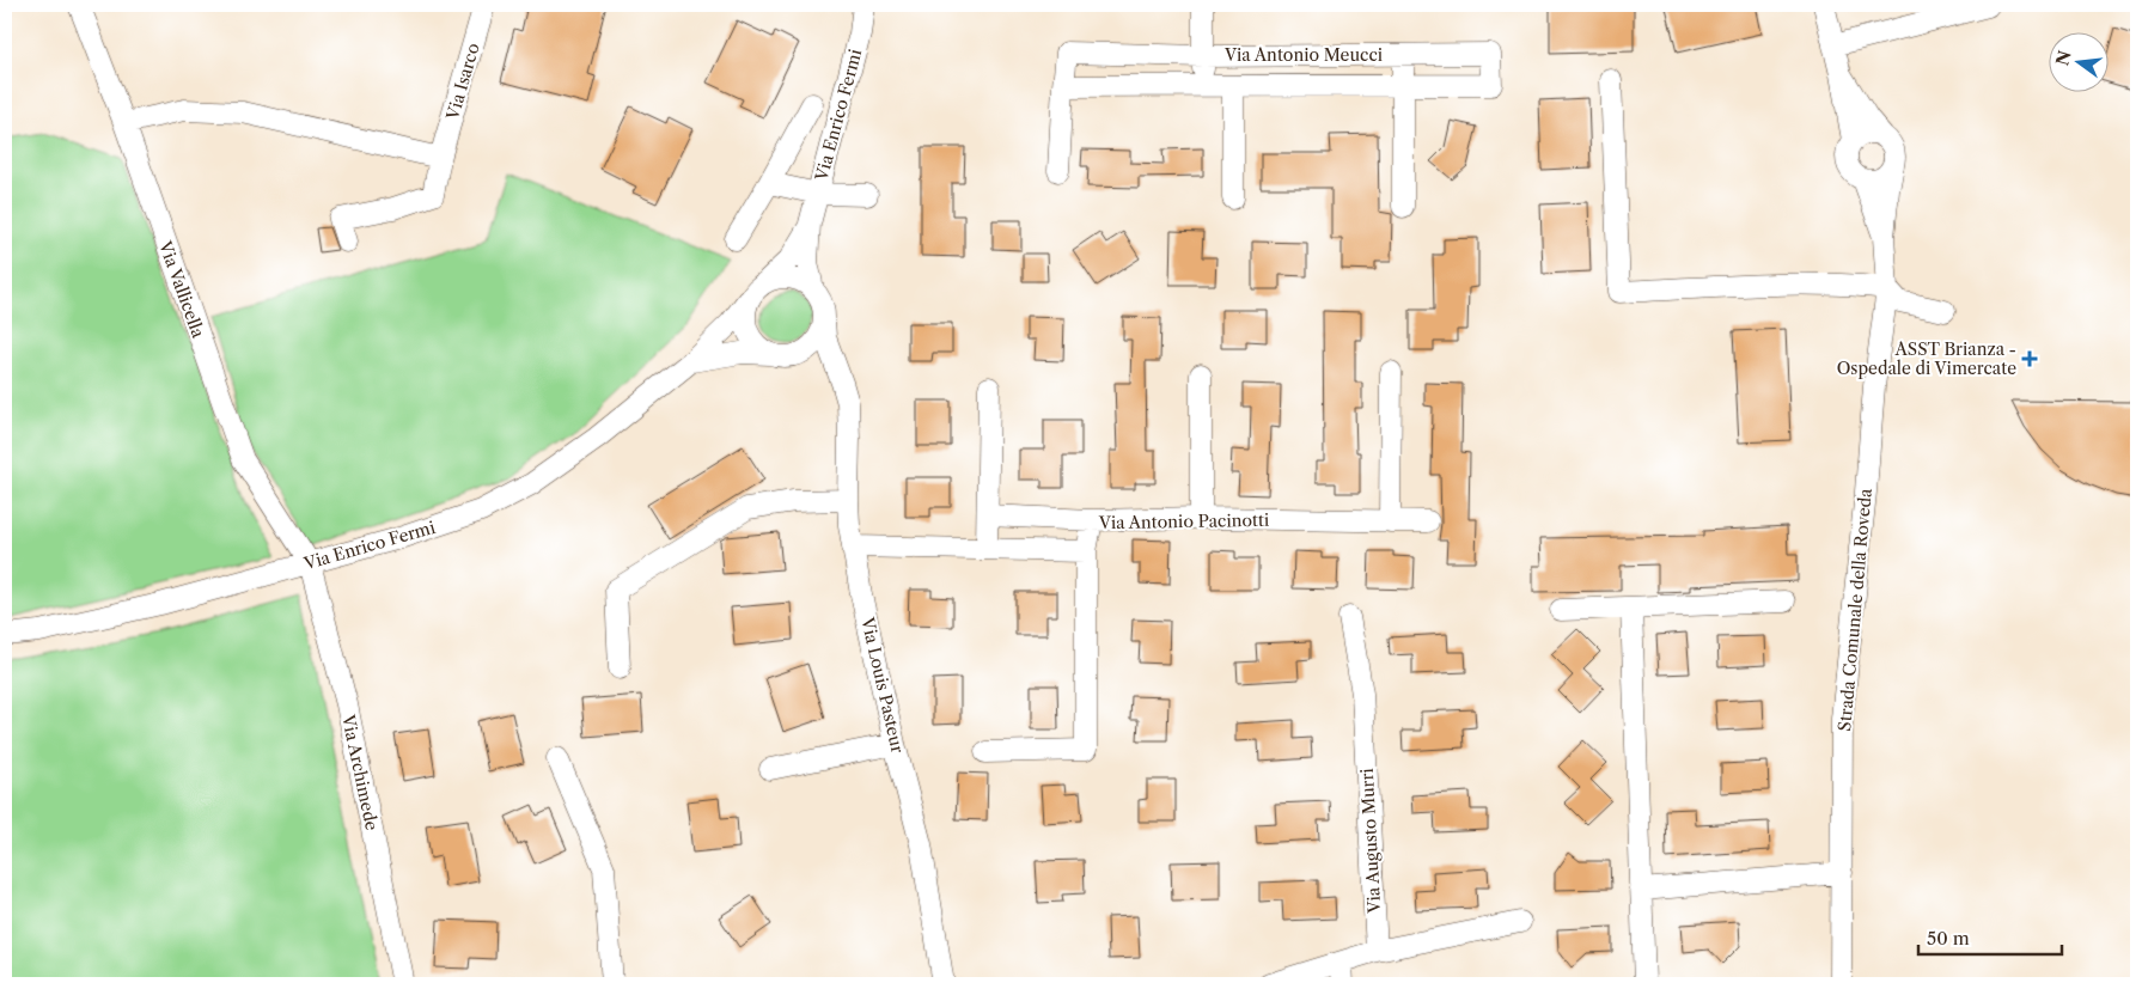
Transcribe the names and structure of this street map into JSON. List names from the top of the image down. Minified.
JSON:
{"streets":{"street":["Via Antonio Meucci","Via Isarco","Via Enrico Fermi","Via Vallicella","Via Antonio Pacinotti","Strada Comunale della Roveda","Via Louis Pasteur","Via Archimede","Via Augusto Murri"]},"crossings":[["Via Enrico Fermi","Via Vallicella"],["Via Enrico Fermi","Via Louis Pasteur"],["Via Enrico Fermi","Via Archimede"],["Via Vallicella","Via Archimede"],["Via Antonio Pacinotti","Via Louis Pasteur"]],"places":{"health":["ASST Brianza - Ospedale di Vimercate"]},"scale_bar":"50 m","north":"left"}
